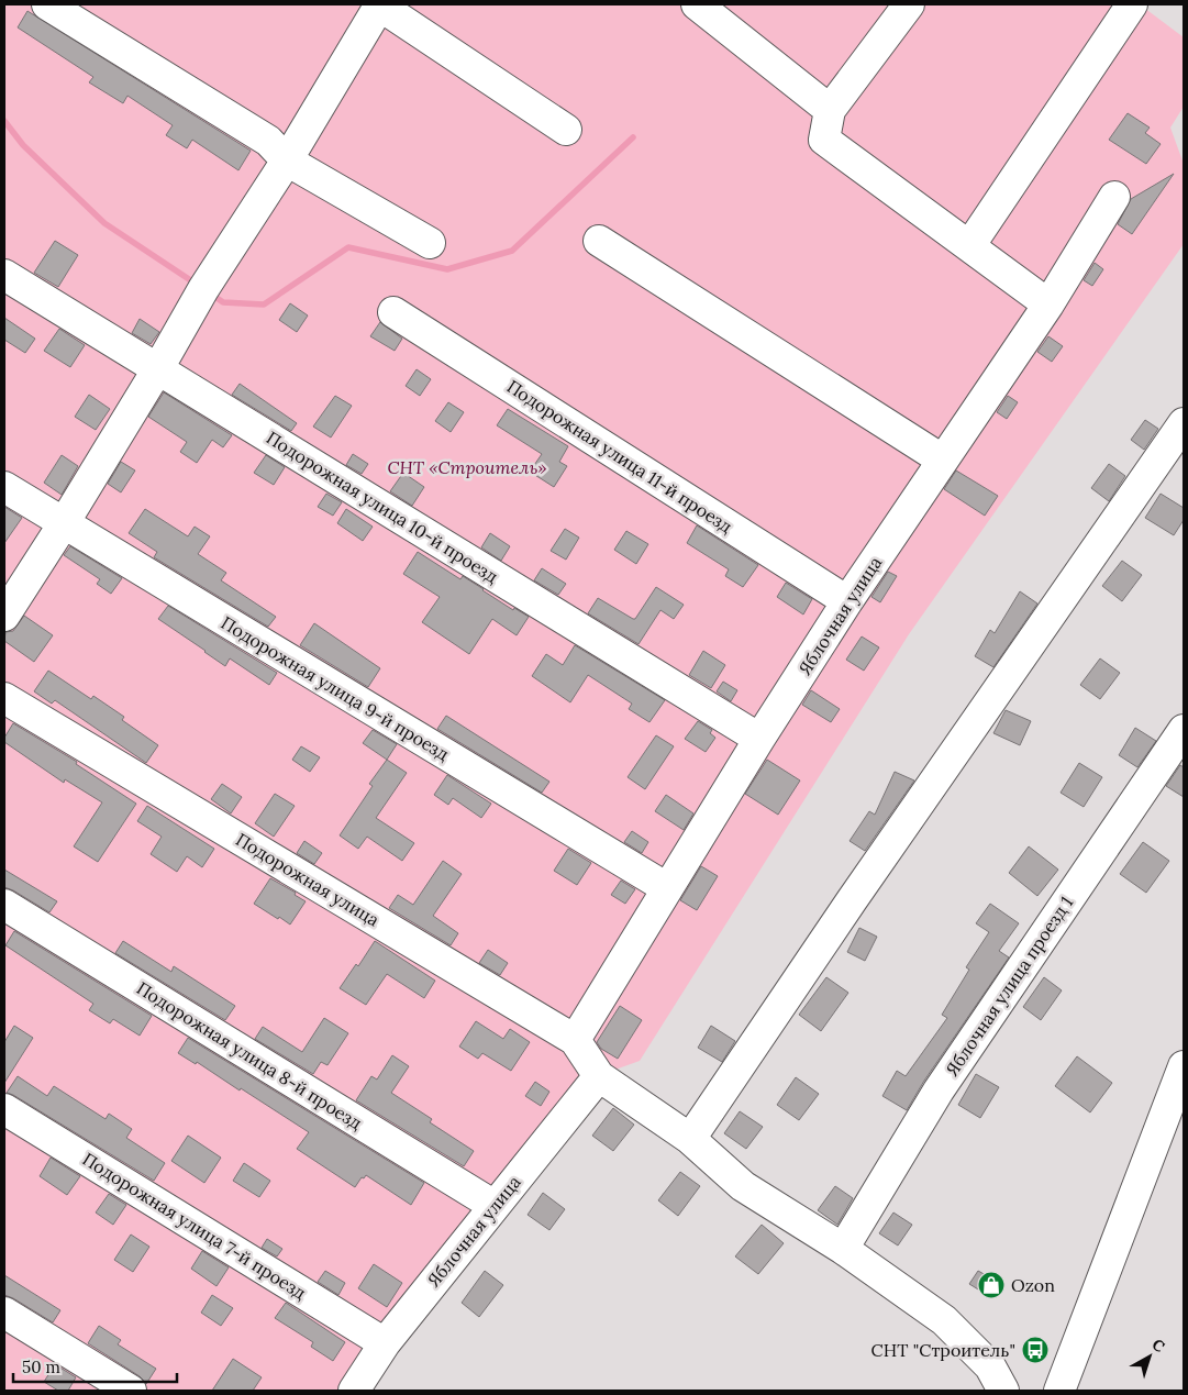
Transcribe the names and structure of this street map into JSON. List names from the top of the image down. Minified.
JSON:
{"streets":{"street":["Подорожная улица 11-й проезд","Подорожная улица 10-й проезд","Яблочная улица","Подорожная улица 9-й проезд","Подорожная улица","Яблочная улица проезд 1","Подорожная улица 8-й проезд","Подорожная улица 7-й проезд"]},"crossings":[["Подорожная улица 11-й проезд","Яблочная улица"],["Подорожная улица 10-й проезд","Яблочная улица"],["Яблочная улица","Подорожная улица 9-й проезд"],["Яблочная улица","Подорожная улица"],["Яблочная улица","Подорожная улица 8-й проезд"],["Яблочная улица","Подорожная улица 7-й проезд"]],"parks":["СНТ «Строитель»"],"places":{"shop":["Ozon"],"bus stop":["СНТ \"Строитель\""]},"scale_bar":"50 m","north":"top right"}
